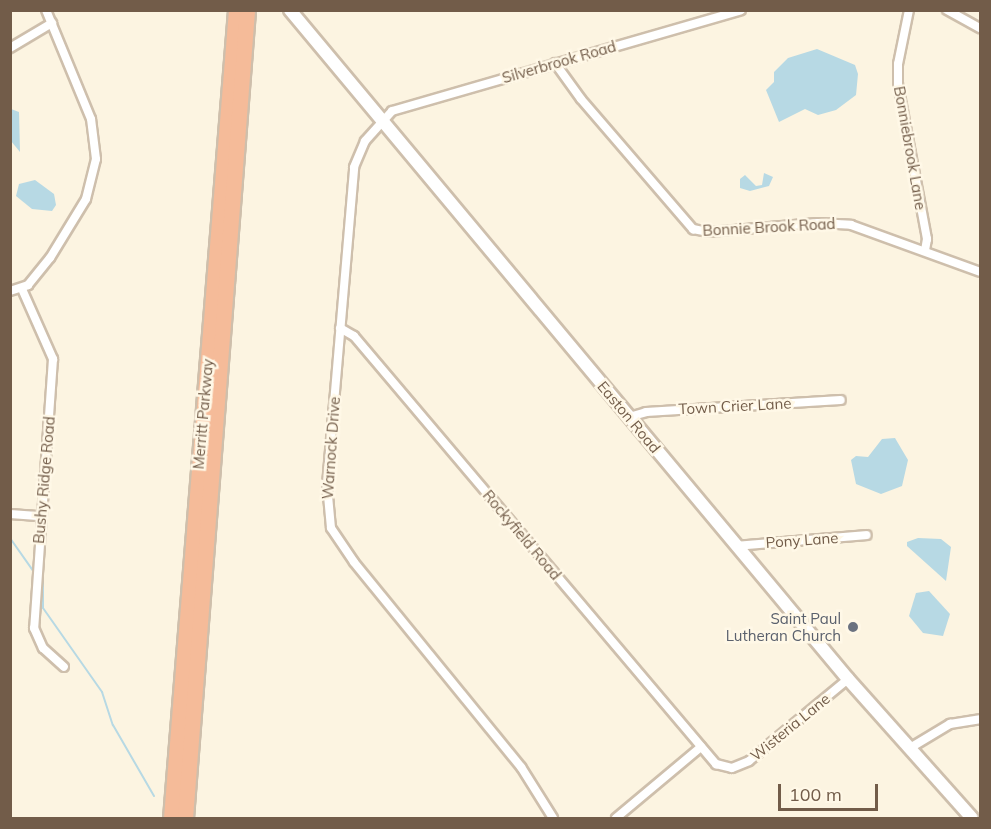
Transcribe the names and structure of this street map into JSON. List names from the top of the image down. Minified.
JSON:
{"streets":{"highway":["Merritt Parkway"],"main road":["Easton Road"],"street":["Silverbrook Road","Bonniebrook Lane","Bonnie Brook Road","Town Crier Lane","Warnock Drive","Bushy Ridge Road","Rockyfield Road","Pony Lane","Wisteria Lane"]},"crossings":[["Silverbrook Road","Bonnie Brook Road"],["Silverbrook Road","Easton Road"],["Silverbrook Road","Warnock Drive"],["Bonniebrook Lane","Bonnie Brook Road"],["Town Crier Lane","Easton Road"],["Easton Road","Warnock Drive"],["Easton Road","Pony Lane"],["Easton Road","Wisteria Lane"],["Warnock Drive","Rockyfield Road"],["Rockyfield Road","Wisteria Lane"]],"places":["Saint Paul Lutheran Church"],"scale_bar":"100 m"}
